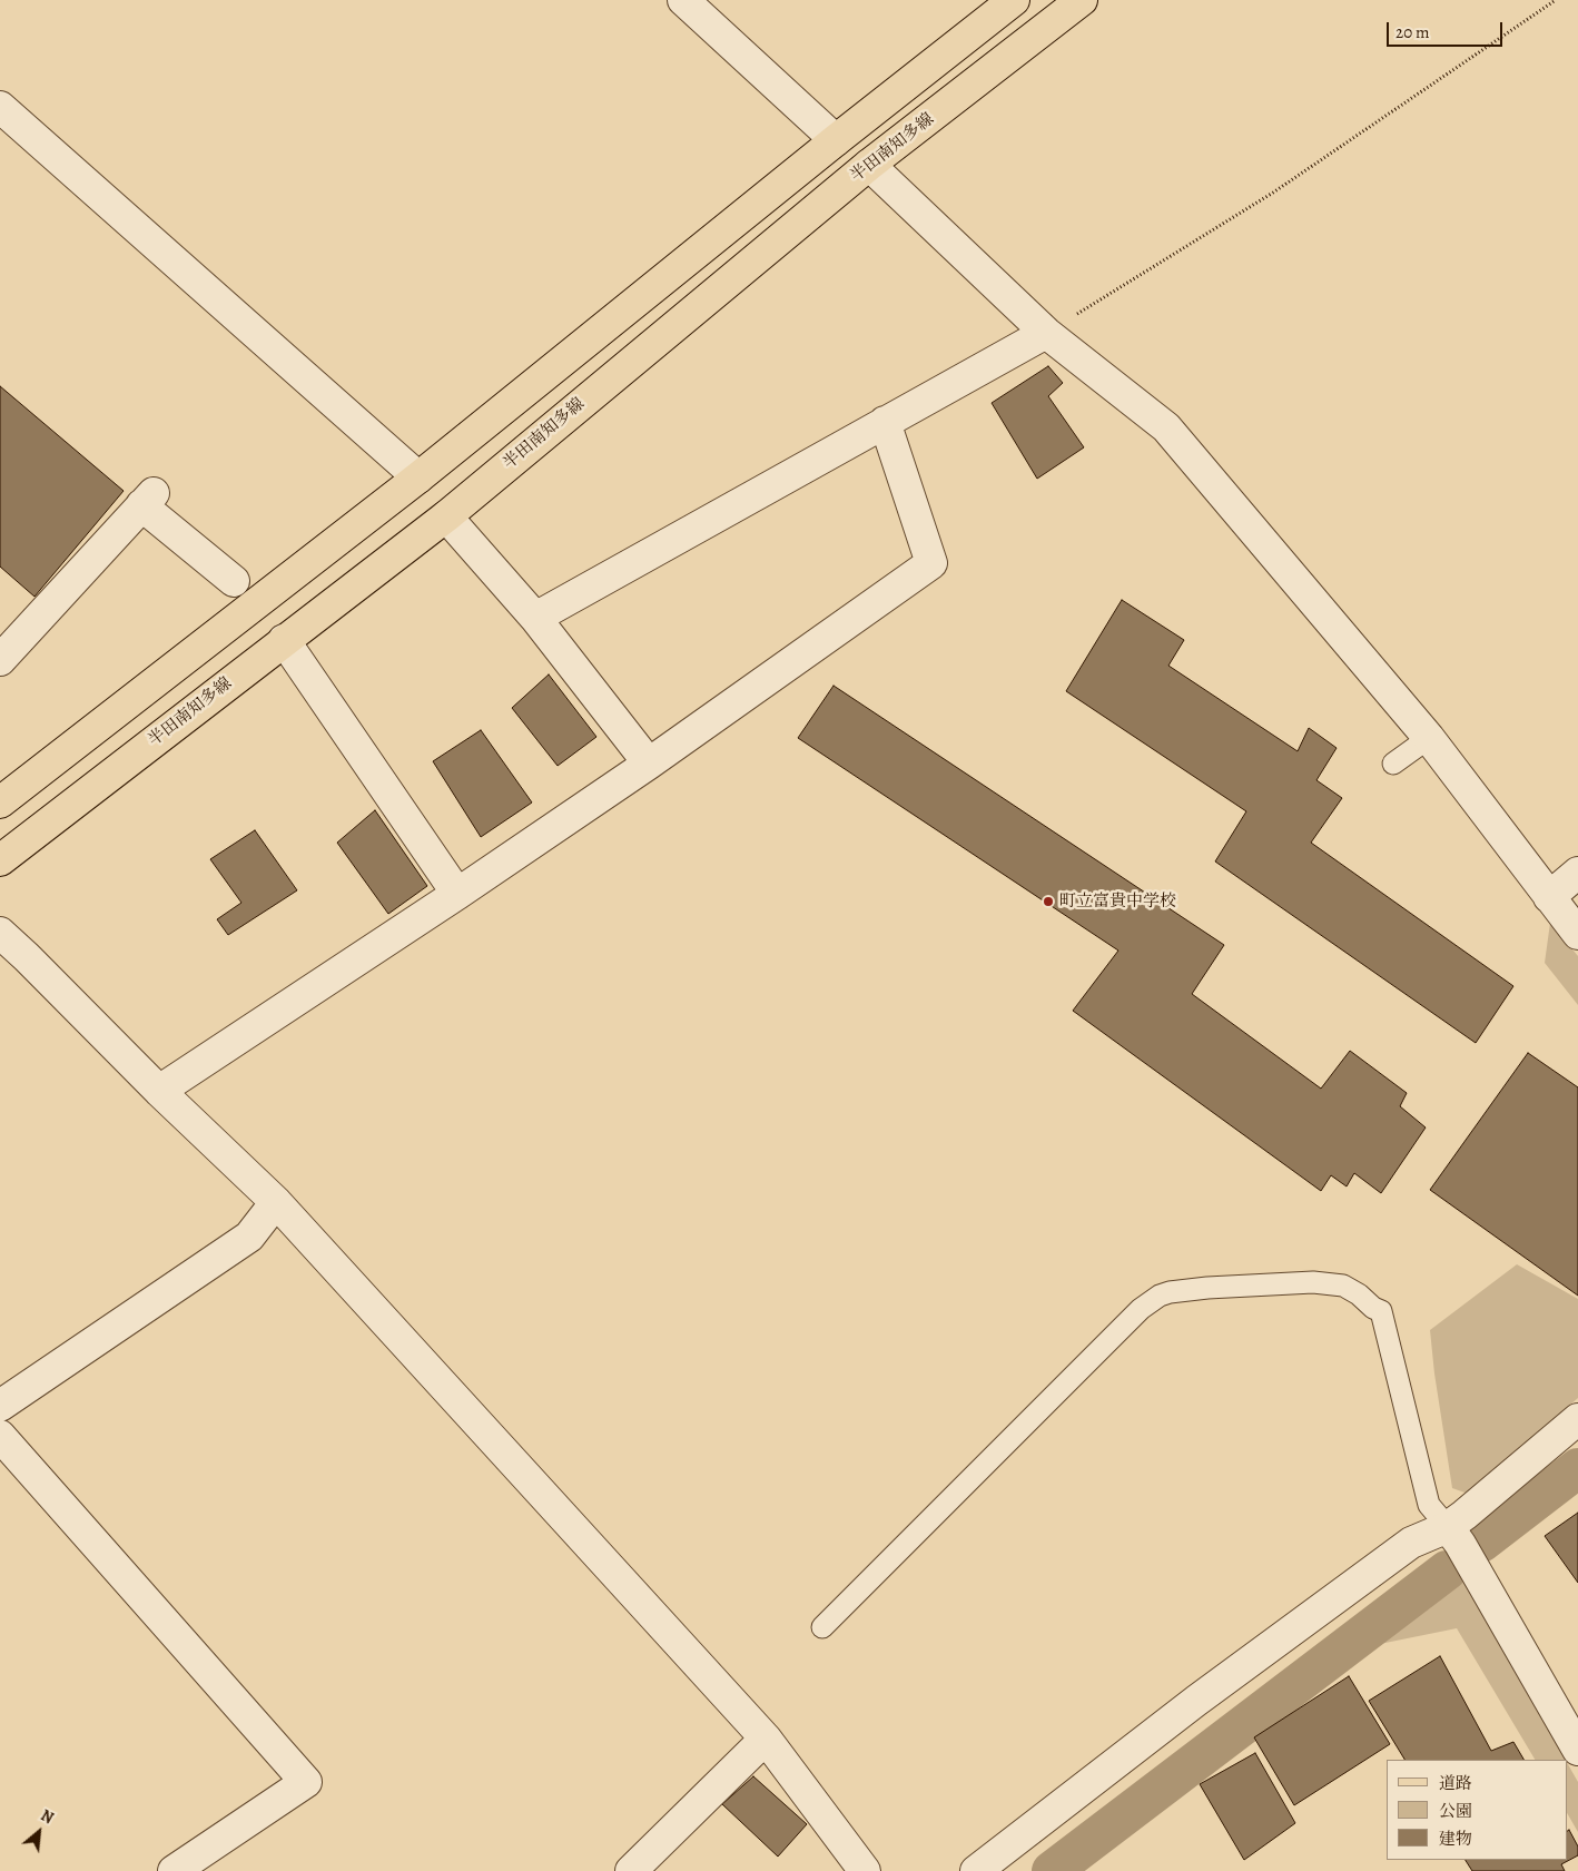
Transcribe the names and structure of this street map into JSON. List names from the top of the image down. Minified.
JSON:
{"streets":{"main road":["半田南知多線"]},"places":["町立富貴中学校"],"legend":["道路","公園","建物"],"scale_bar":"20 m","north":"top right"}
